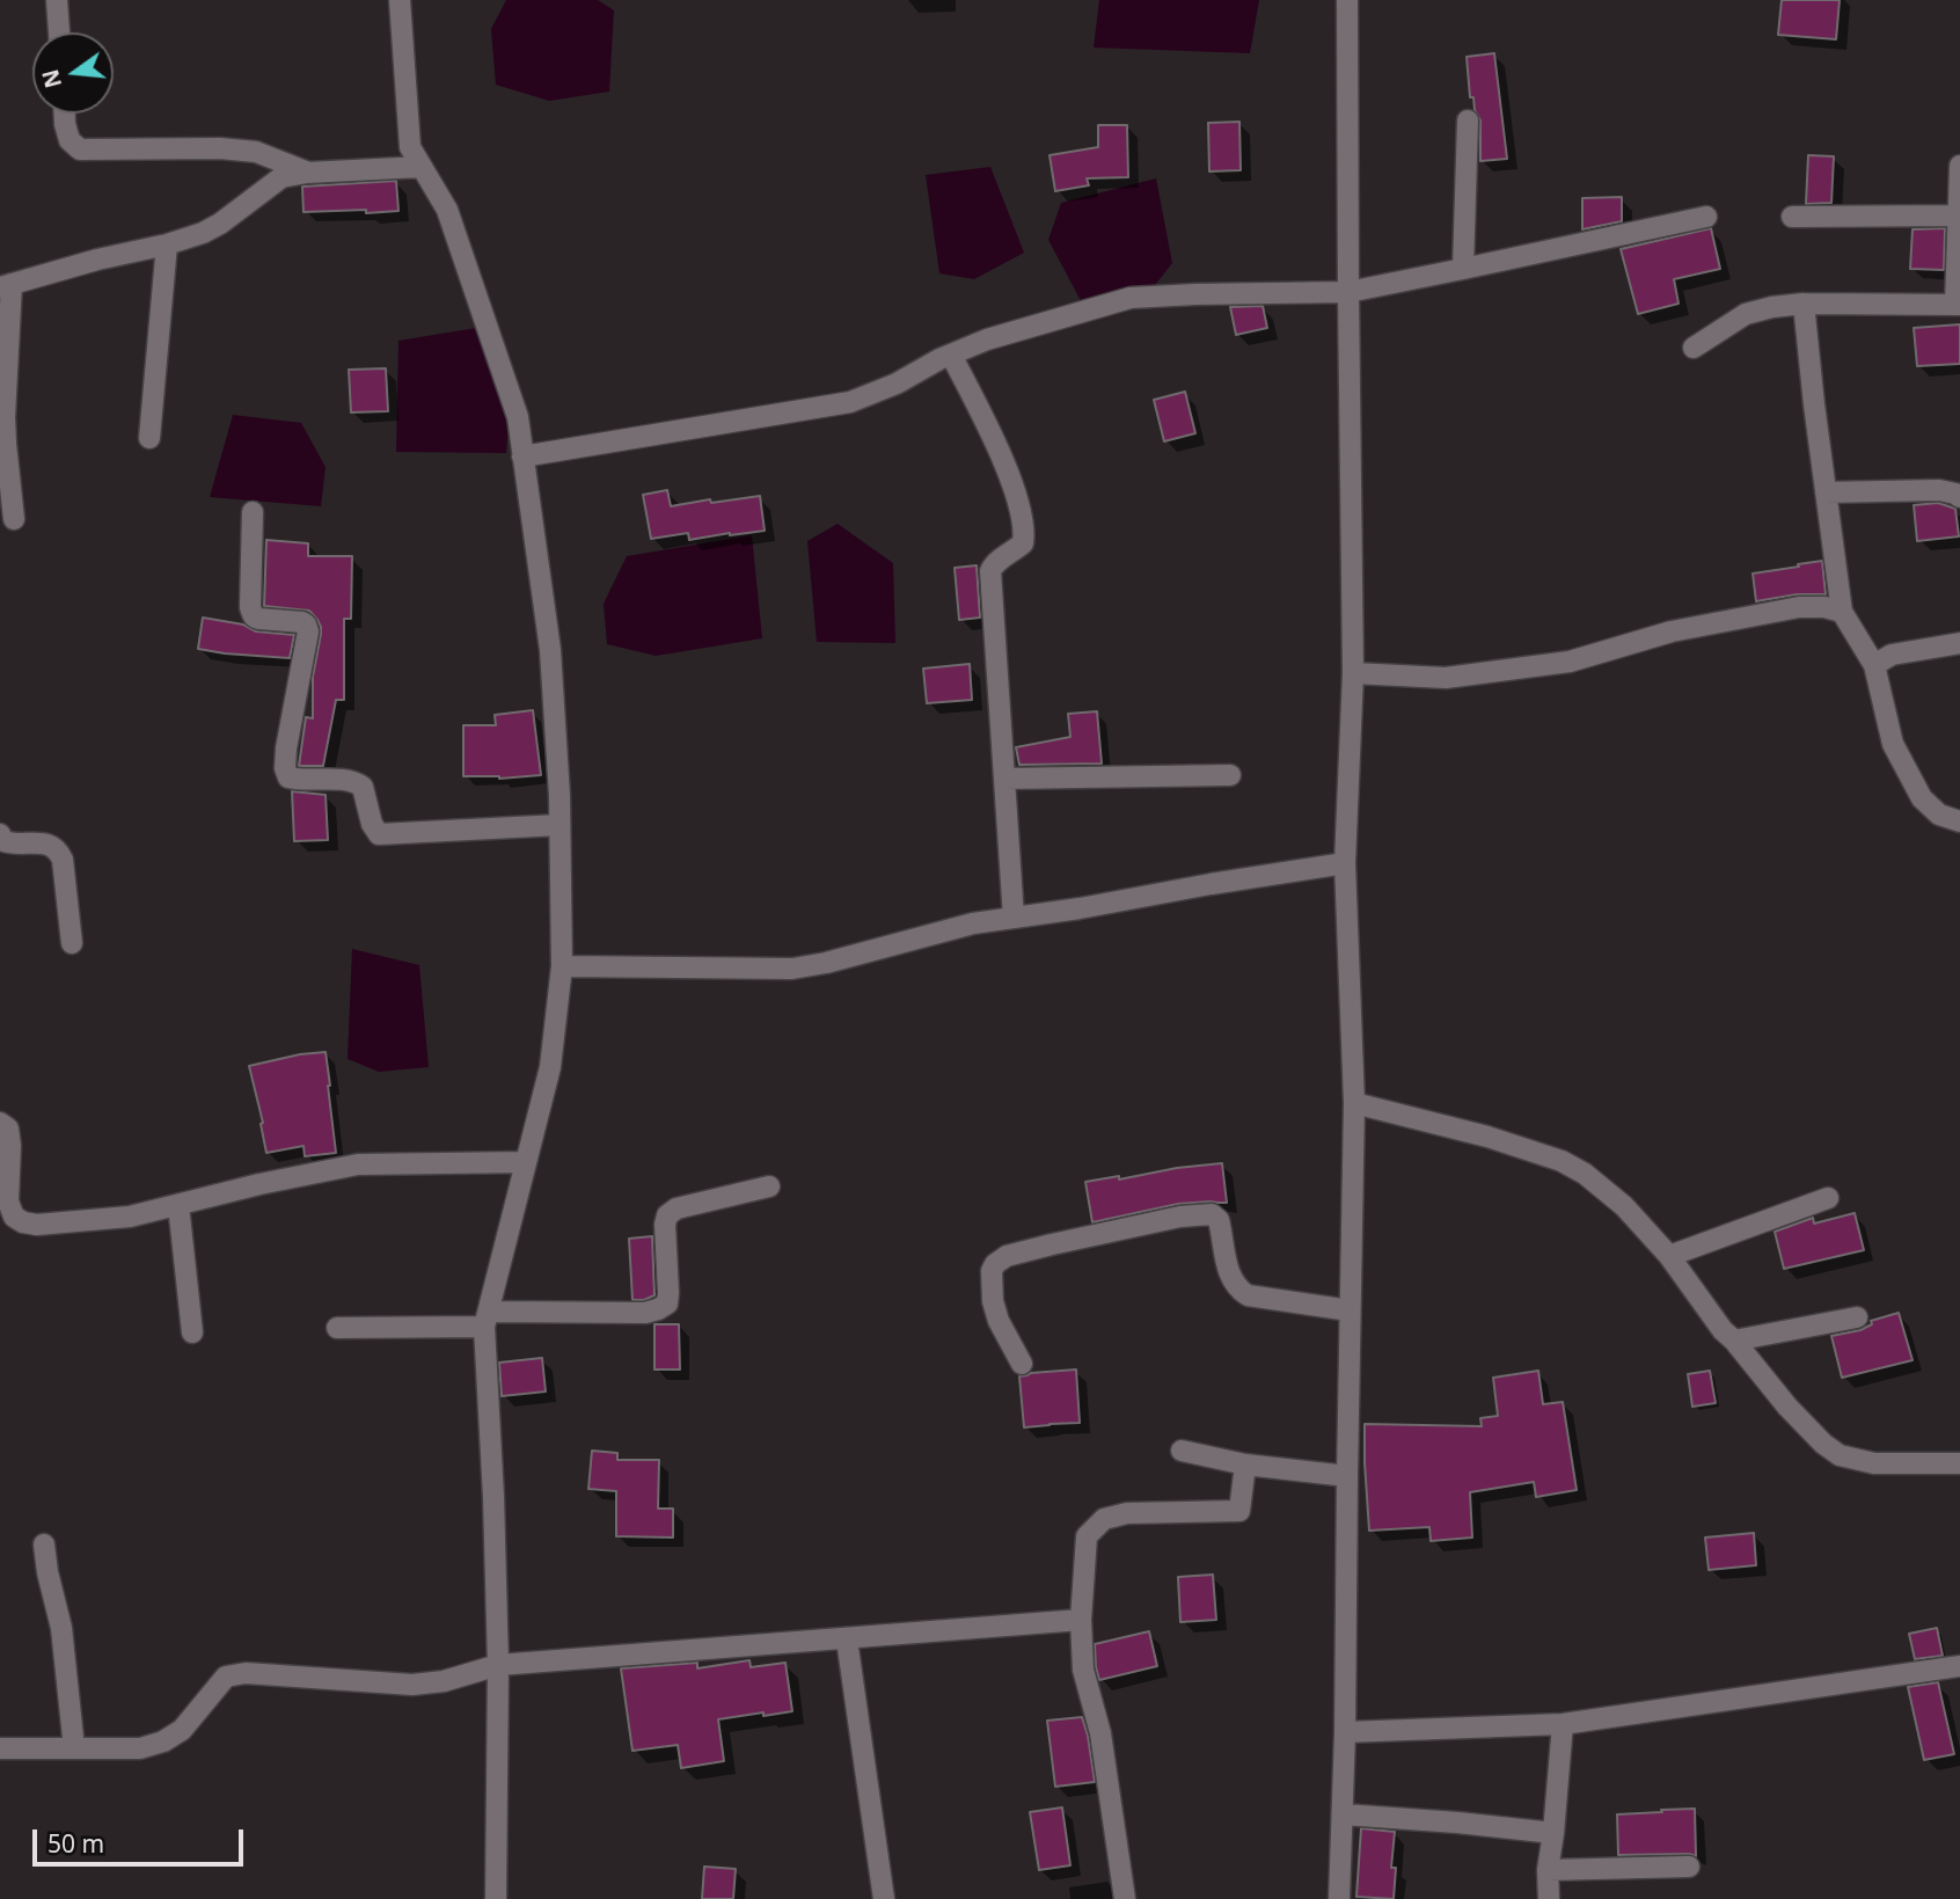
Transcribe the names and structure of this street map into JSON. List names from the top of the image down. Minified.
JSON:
{"scale_bar":"50 m","north":"left"}
